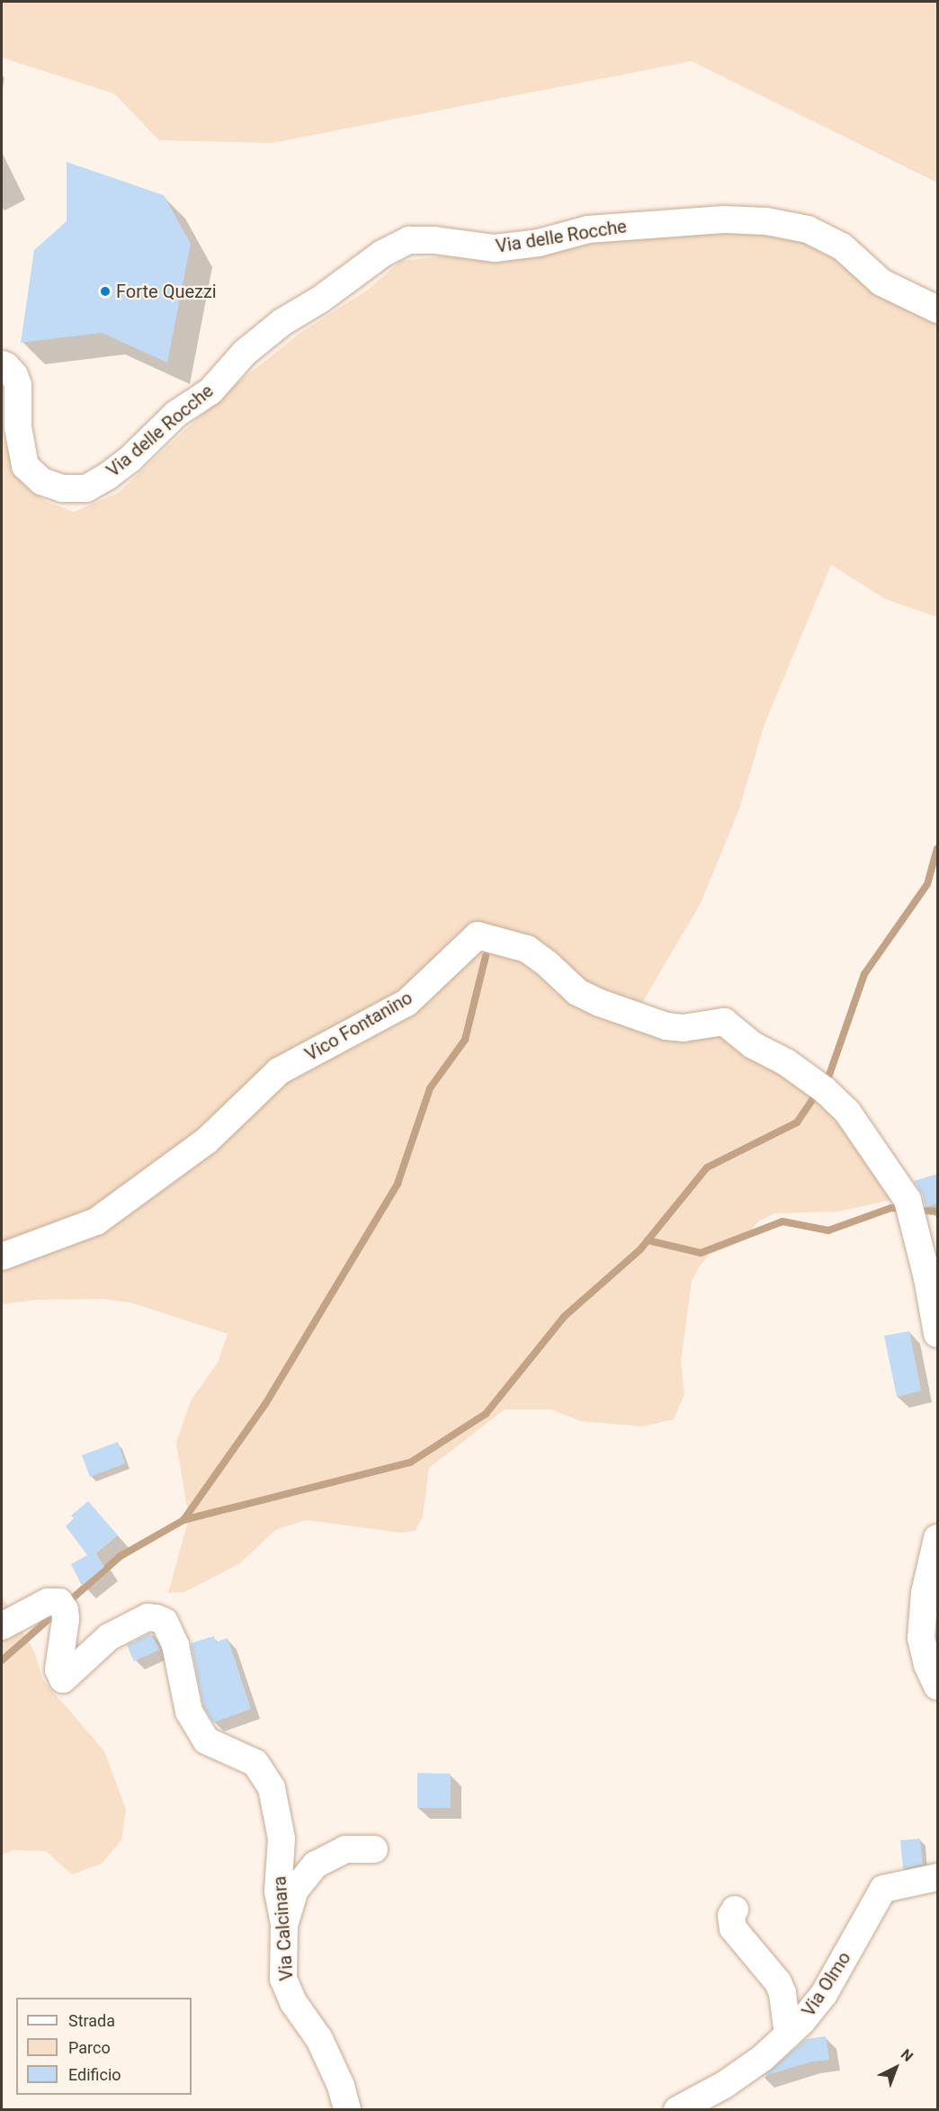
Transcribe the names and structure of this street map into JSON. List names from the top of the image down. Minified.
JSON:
{"streets":{"street":["Via delle Rocche","Vico Fontanino","Via Calcinara","Via Olmo"]},"places":["Forte Quezzi"],"legend":["Strada","Parco","Edificio"],"north":"top right"}
